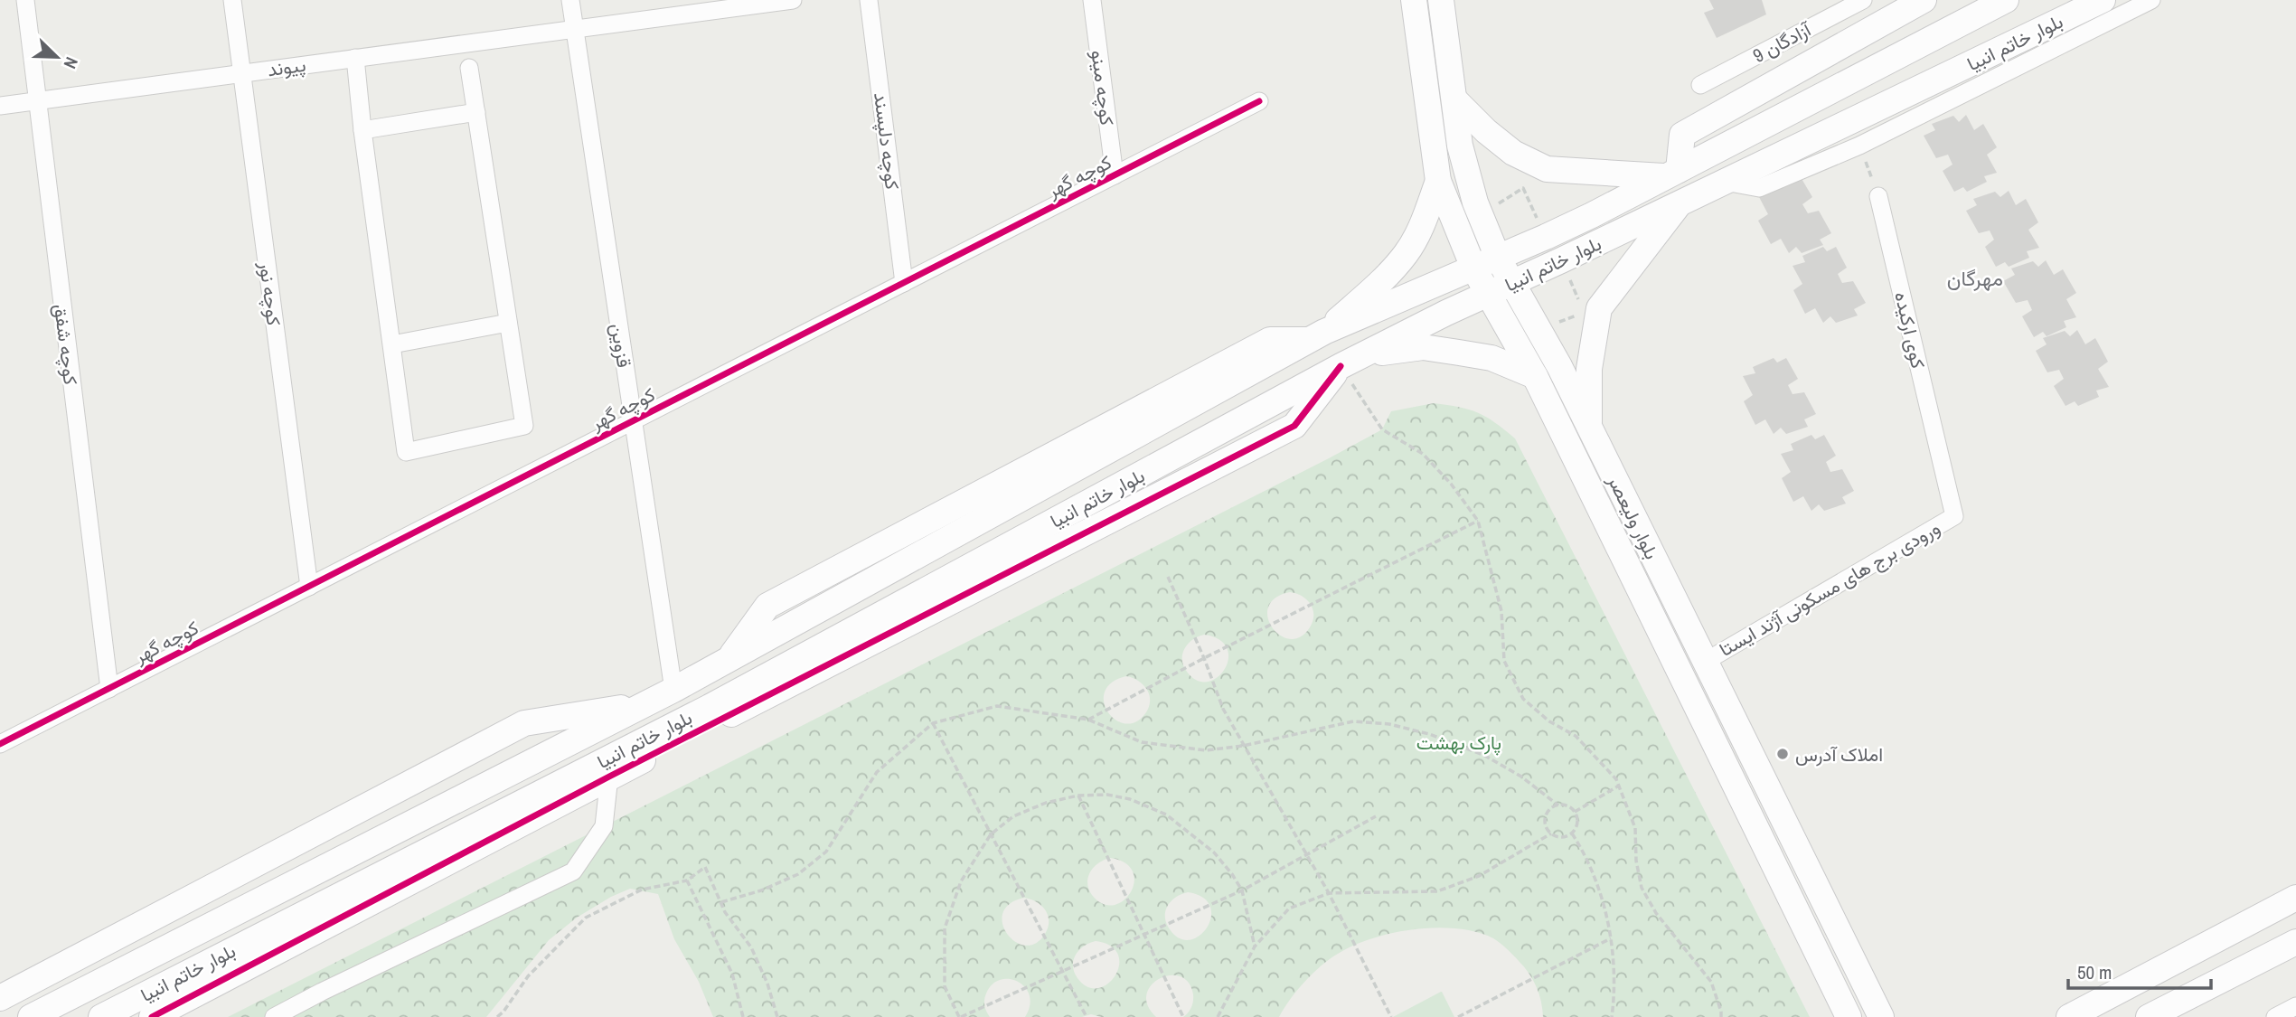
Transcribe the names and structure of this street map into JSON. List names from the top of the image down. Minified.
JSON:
{"streets":{"main road":["بلوار خاتم انبیا","بلوار ولیعصر"],"street":["آزادگان 9","پیوند","کوچه مینو","کوچه دلپسند","کوچه گهر","کوچه نور","کوی ارکیده","کوچه شفق","قزوین","ورودی برج های مسکونی آژند ایستا"]},"crossings":[["بلوار خاتم انبیا","قزوین"],["بلوار خاتم انبیا","بلوار ولیعصر"],["پیوند","کوچه نور"],["پیوند","کوچه شفق"],["پیوند","قزوین"],["کوچه مینو","کوچه گهر"],["کوچه دلپسند","کوچه گهر"],["کوچه گهر","کوچه نور"],["کوچه گهر","کوچه شفق"],["کوچه گهر","قزوین"],["کوی ارکیده","ورودی برج های مسکونی آژند ایستا"],["بلوار ولیعصر","ورودی برج های مسکونی آژند ایستا"]],"districts":["مهرگان"],"parks":["پارک بهشت"],"places":["املاک آدرس"],"scale_bar":"50 m","north":"bottom right"}
